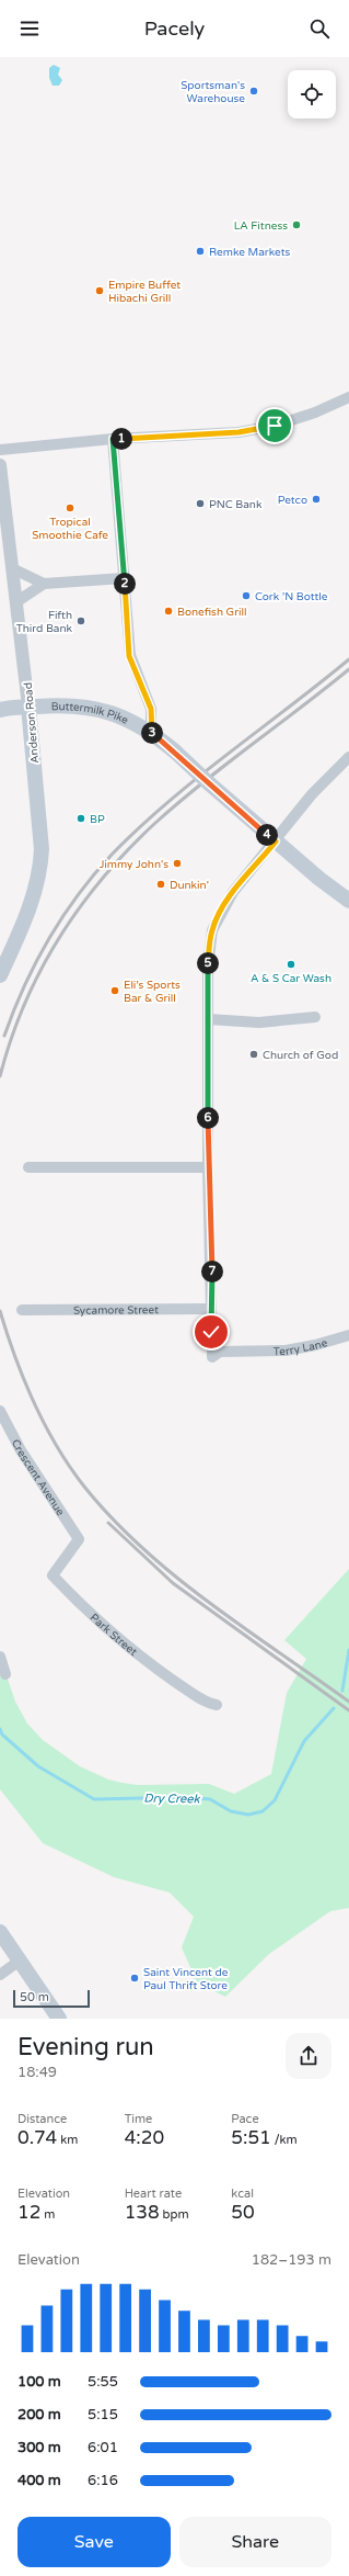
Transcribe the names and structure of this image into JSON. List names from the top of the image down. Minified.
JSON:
{"streets":{"main road":["Buttermilk Pike","Anderson Road"],"street":["Sycamore Street","Terry Lane","Crescent Avenue","Park Street"]},"crossings":[["Buttermilk Pike","Anderson Road"],["Sycamore Street","Terry Lane"],["Crescent Avenue","Park Street"]],"water":["Dry Creek"],"places":["Sportsman's Warehouse","LA Fitness","Remke Markets","Empire Buffet Hibachi Grill","Petco","PNC Bank","Tropical Smoothie Cafe","Cork ’N Bottle","Bonefish Grill","Fifth Third Bank","BP","Jimmy John's","Dunkin'","A & S Car Wash","Eli’s Sports Bar & Grill","Church of God","Saint Vincent de Paul Thrift Store"],"scale_bar":"50 m","page":{"header":"Pacely","pins":["1","2","3","4","5","6","7"],"scale":"50 m","heading":["Evening run","18:49"],"stats":[["Distance","0.74 km"],["Time","4:20"],["Pace","5:51 /km"],["Elevation","12 m"],["Heart rate","138 bpm"],["kcal","50"]],"chart":["Elevation","182–193 m"],"list":[{"name":"100 m","note":"5:55"},{"name":"200 m","note":"5:15"},{"name":"300 m","note":"6:01"},{"name":"400 m","note":"6:16"}],"buttons":["Save","Share"]}}
